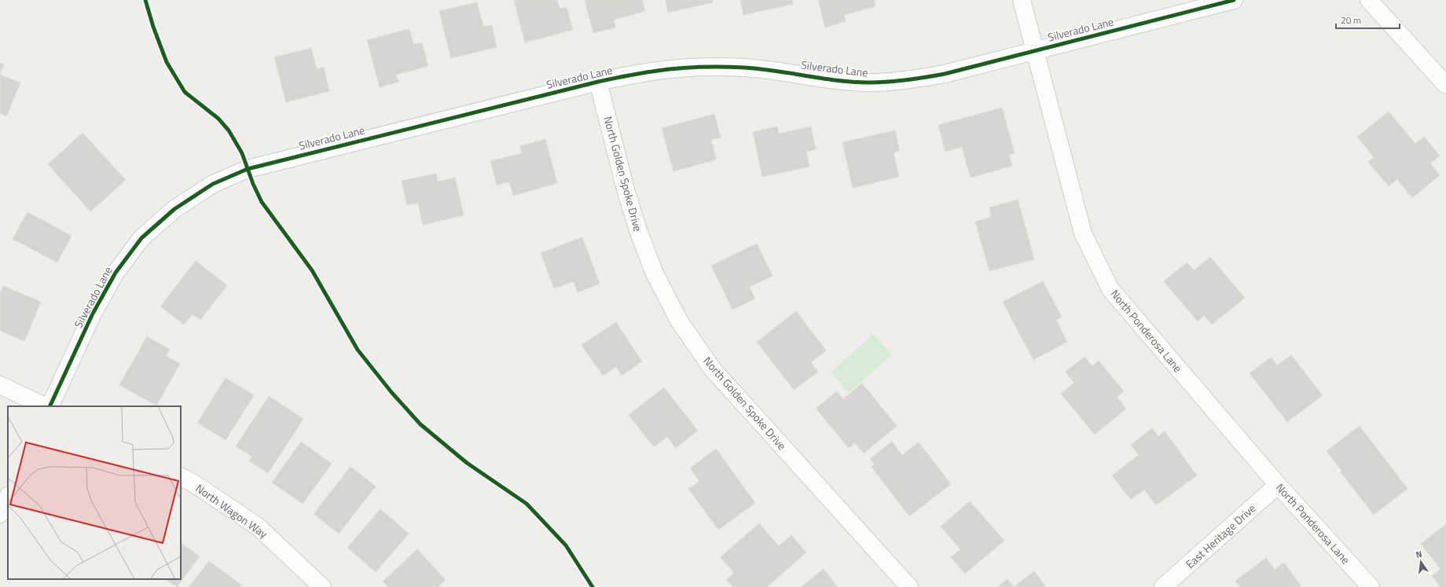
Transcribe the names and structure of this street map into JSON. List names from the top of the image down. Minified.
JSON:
{"streets":{"street":["Silverado Lane","North Golden Spoke Drive","North Ponderosa Lane","North Wagon Way","East Heritage Drive"]},"crossings":[["Silverado Lane","North Golden Spoke Drive"],["Silverado Lane","North Ponderosa Lane"],["North Ponderosa Lane","East Heritage Drive"]],"scale_bar":"20 m","north":"top"}
